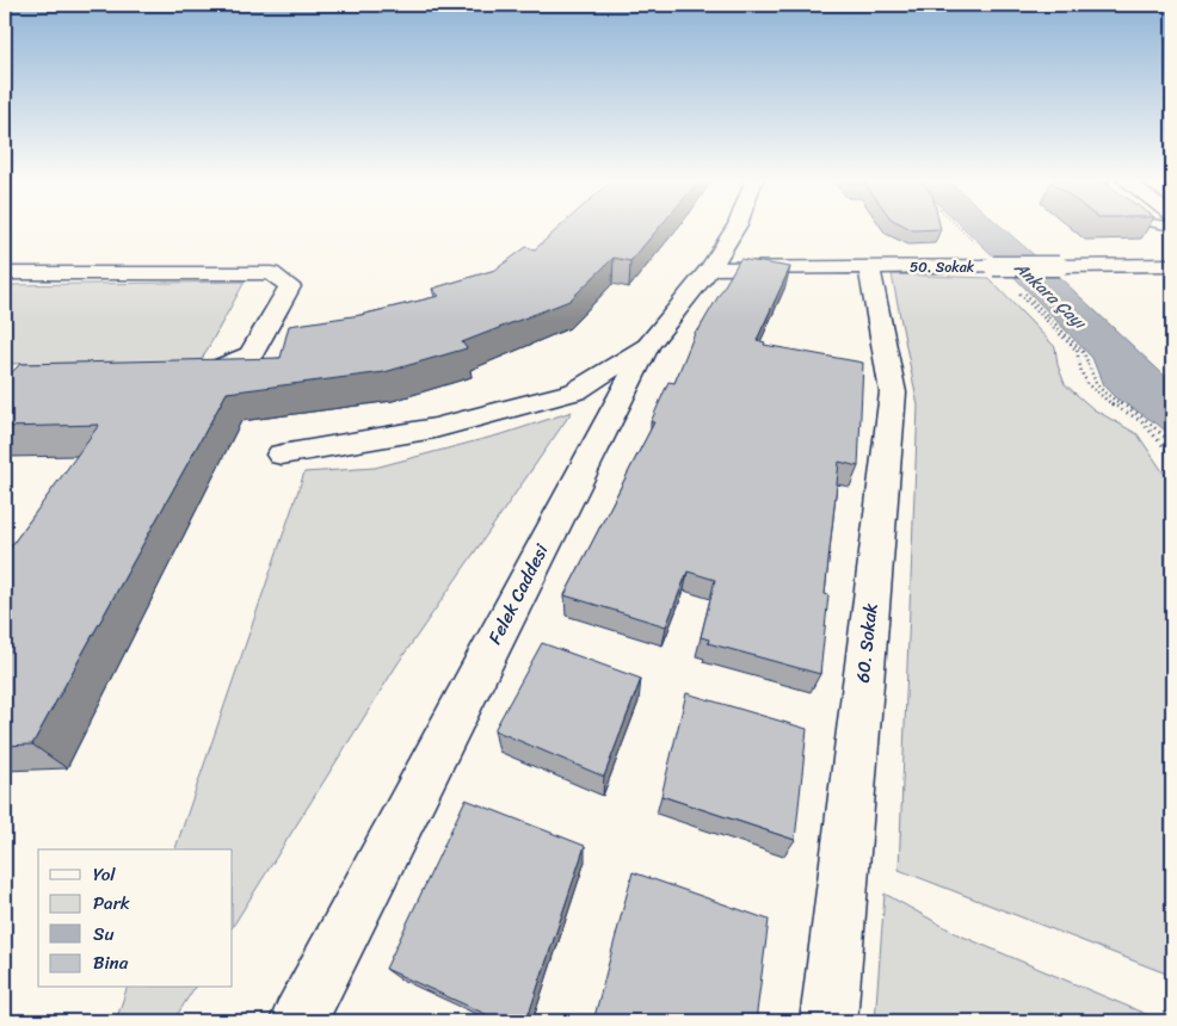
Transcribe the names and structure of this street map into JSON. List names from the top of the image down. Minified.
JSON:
{"streets":{"main road":["50. Sokak","Felek Caddesi","60. Sokak"]},"crossings":[["50. Sokak","Felek Caddesi"],["50. Sokak","60. Sokak"]],"water":["Ankara Çayı"],"legend":["Yol","Park","Su","Bina"]}
